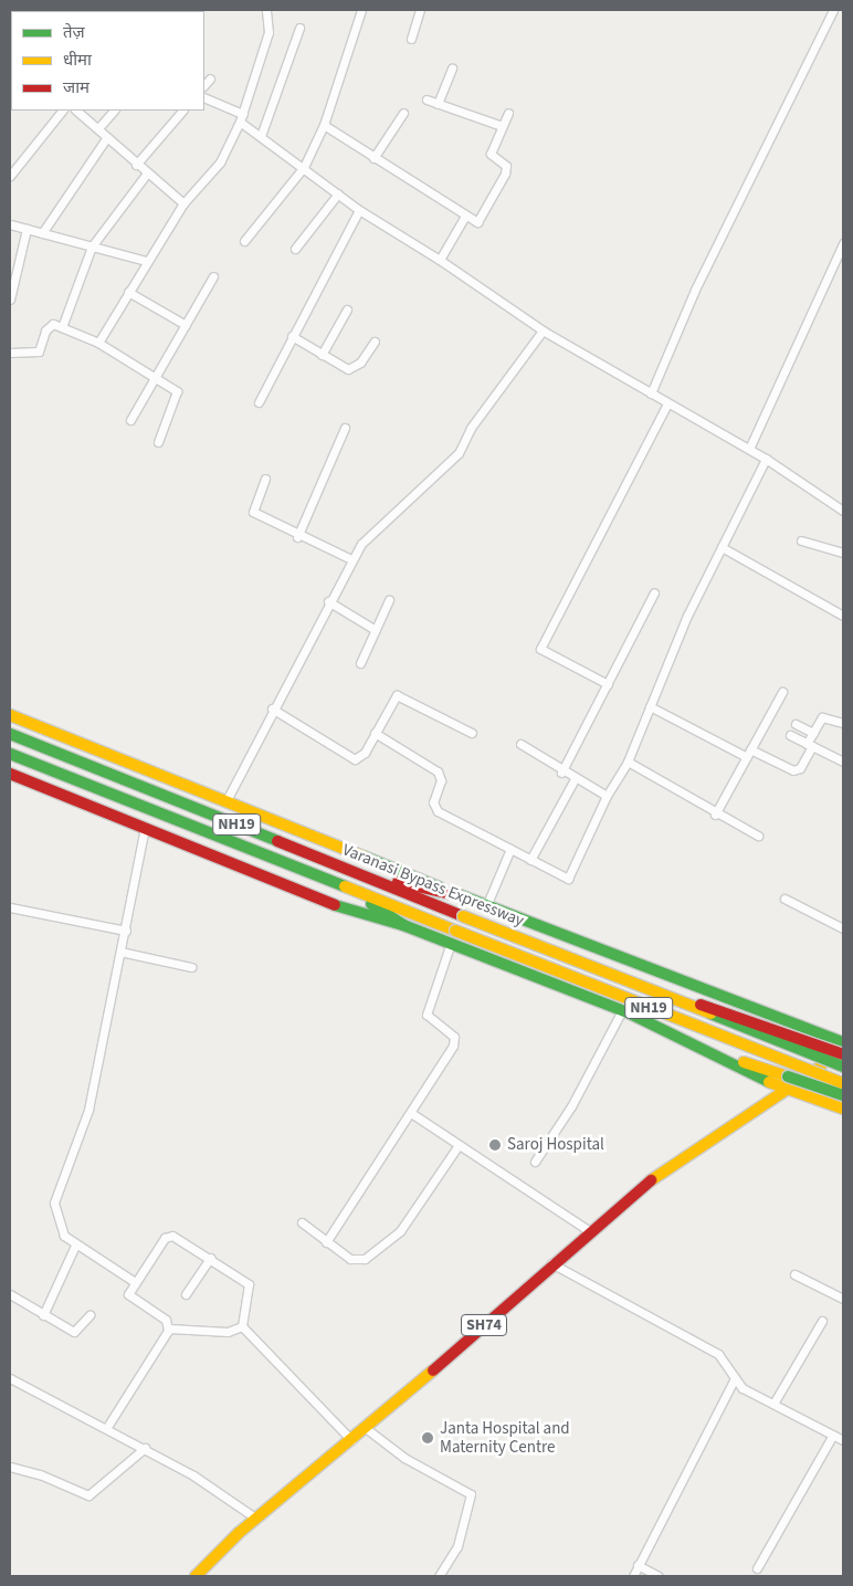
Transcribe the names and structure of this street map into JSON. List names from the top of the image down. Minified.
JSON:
{"streets":{"main road":["NH19","Varanasi Bypass Expressway","SH74"]},"places":["Saroj Hospital","Janta Hospital and Maternity Centre"],"legend":["तेज़","धीमा","जाम"]}
